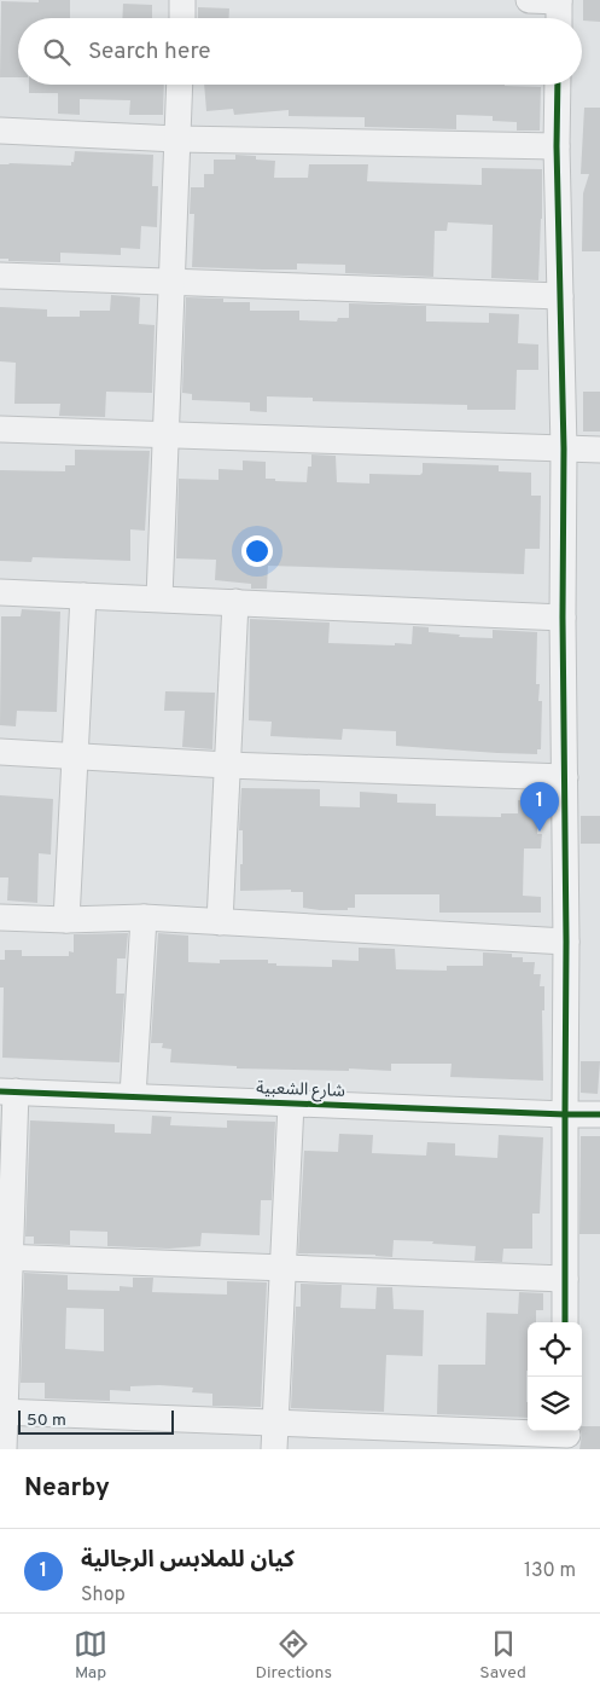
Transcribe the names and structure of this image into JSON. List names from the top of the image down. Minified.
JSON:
{"streets":{"street":["شارع الشعبية"]},"scale_bar":"50 m","page":{"search":"Search here","pins":"1","scale":"50 m","heading":"Nearby","list":[{"mark":"1","name":"كيان للملابس الرجالية","note":"Shop","value":"130 m"}],"nav":["Map","Directions","Saved"]}}
